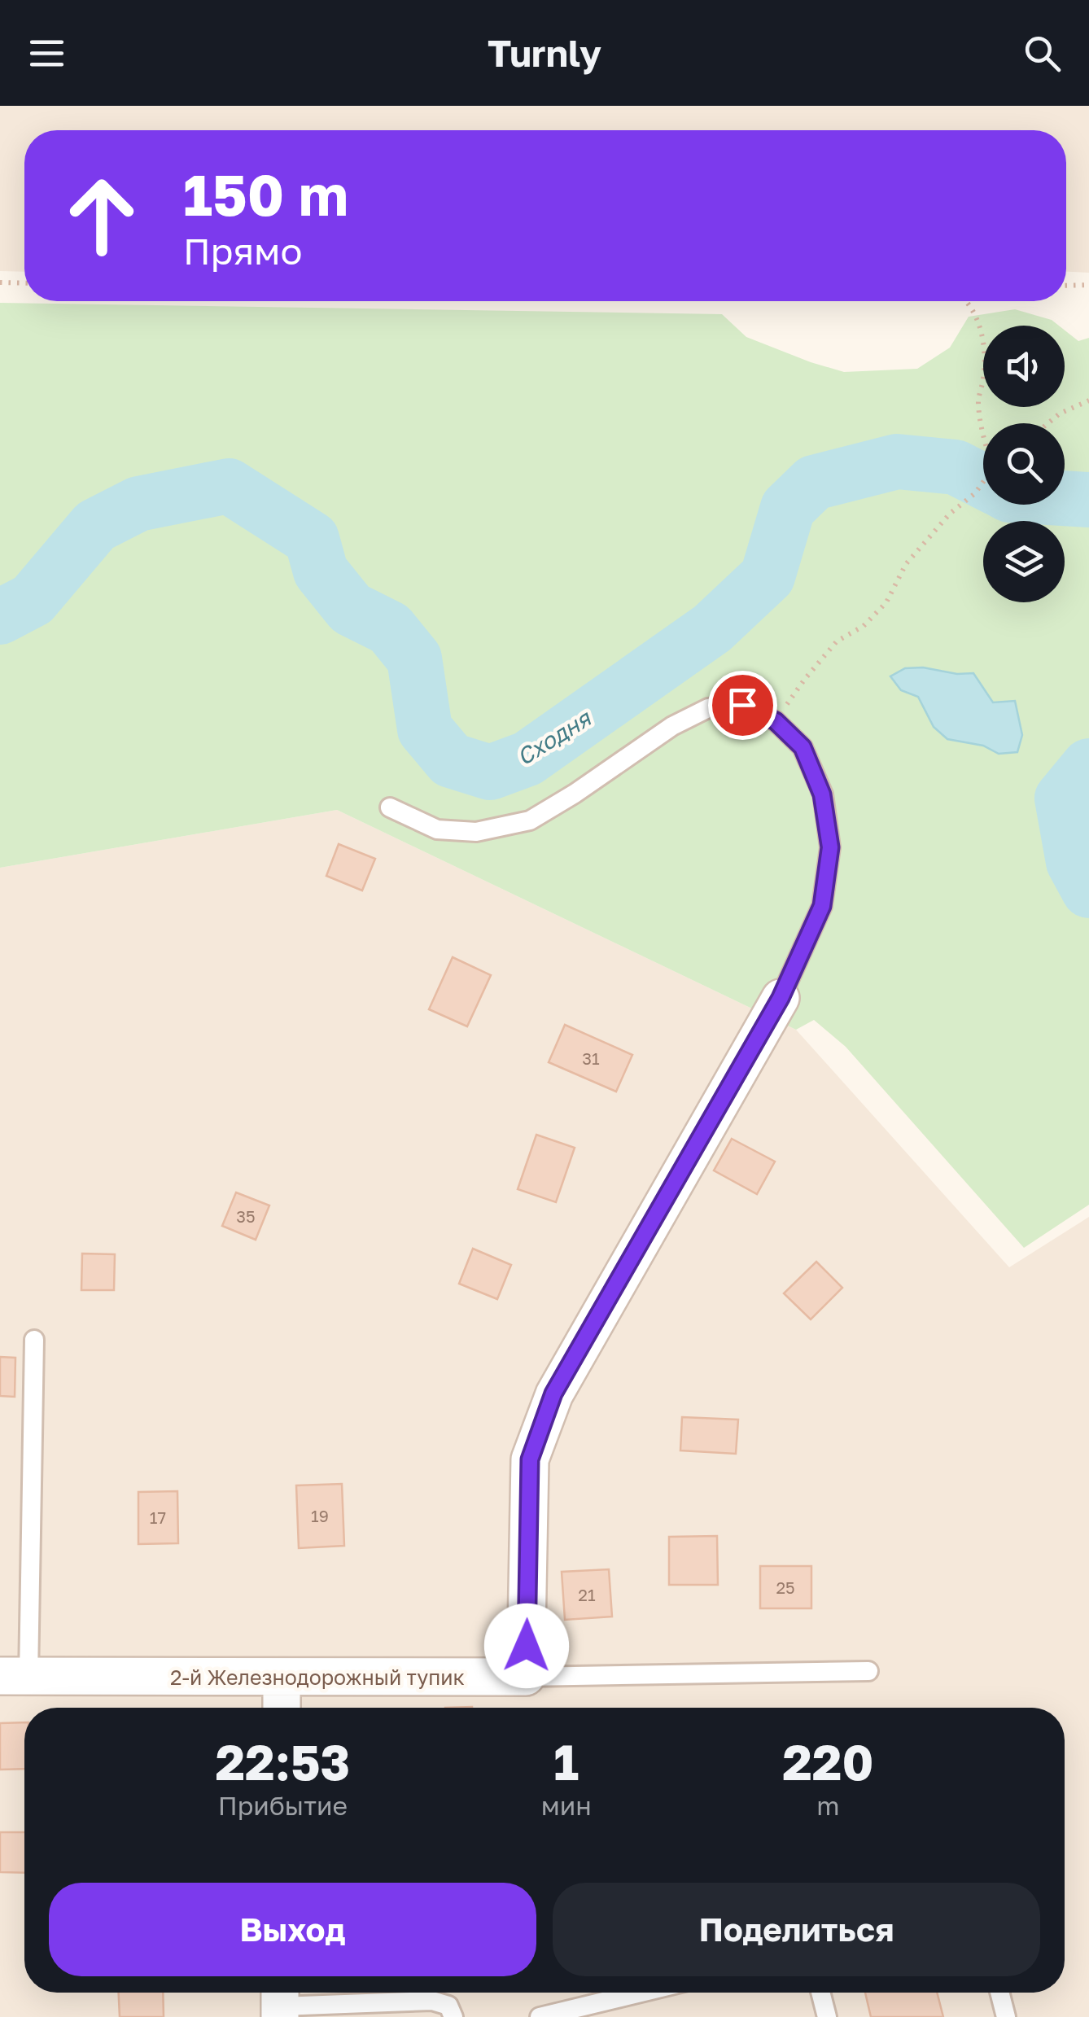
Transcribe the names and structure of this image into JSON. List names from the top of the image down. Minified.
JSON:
{"streets":{"street":["2-й Железнодорожный тупик"]},"water":["Сходня"],"house_numbers":["31","35","19","17","25","21"],"page":{"header":"Turnly","turn":["150 m","Прямо"],"eta":["22:53","Прибытие","1","мин","220","m"],"buttons":["Выход","Поделиться"]}}
